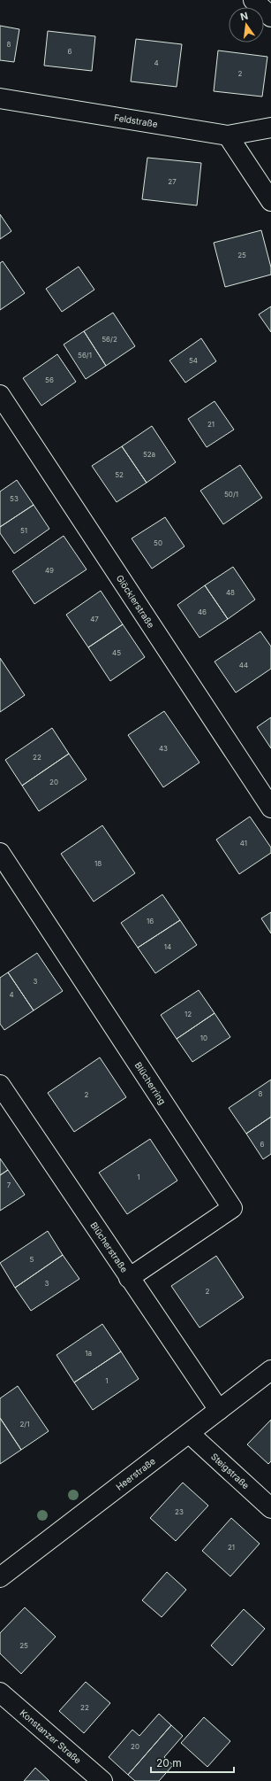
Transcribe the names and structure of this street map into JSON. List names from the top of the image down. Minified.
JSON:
{"streets":{"street":["Feldstraße","Glöcklerstraße","Blücherring","Blücherstraße","Steigstraße","Heerstraße","Konstanzer Straße"]},"crossings":[["Blücherring","Blücherstraße"],["Blücherstraße","Heerstraße"],["Steigstraße","Heerstraße"]],"house_numbers":["8","6","4","2","27","25","56/2","56/1","54","56","21","52a","52","50/1","53","51","50","49","48","46","47","45","44","43","22","20","41","18","16","14","3","4","12","10","8","2","6","1","7","5","3","2","1a","1","2/1","23","21","25","22","20"],"scale_bar":"20 m","north":"top"}
